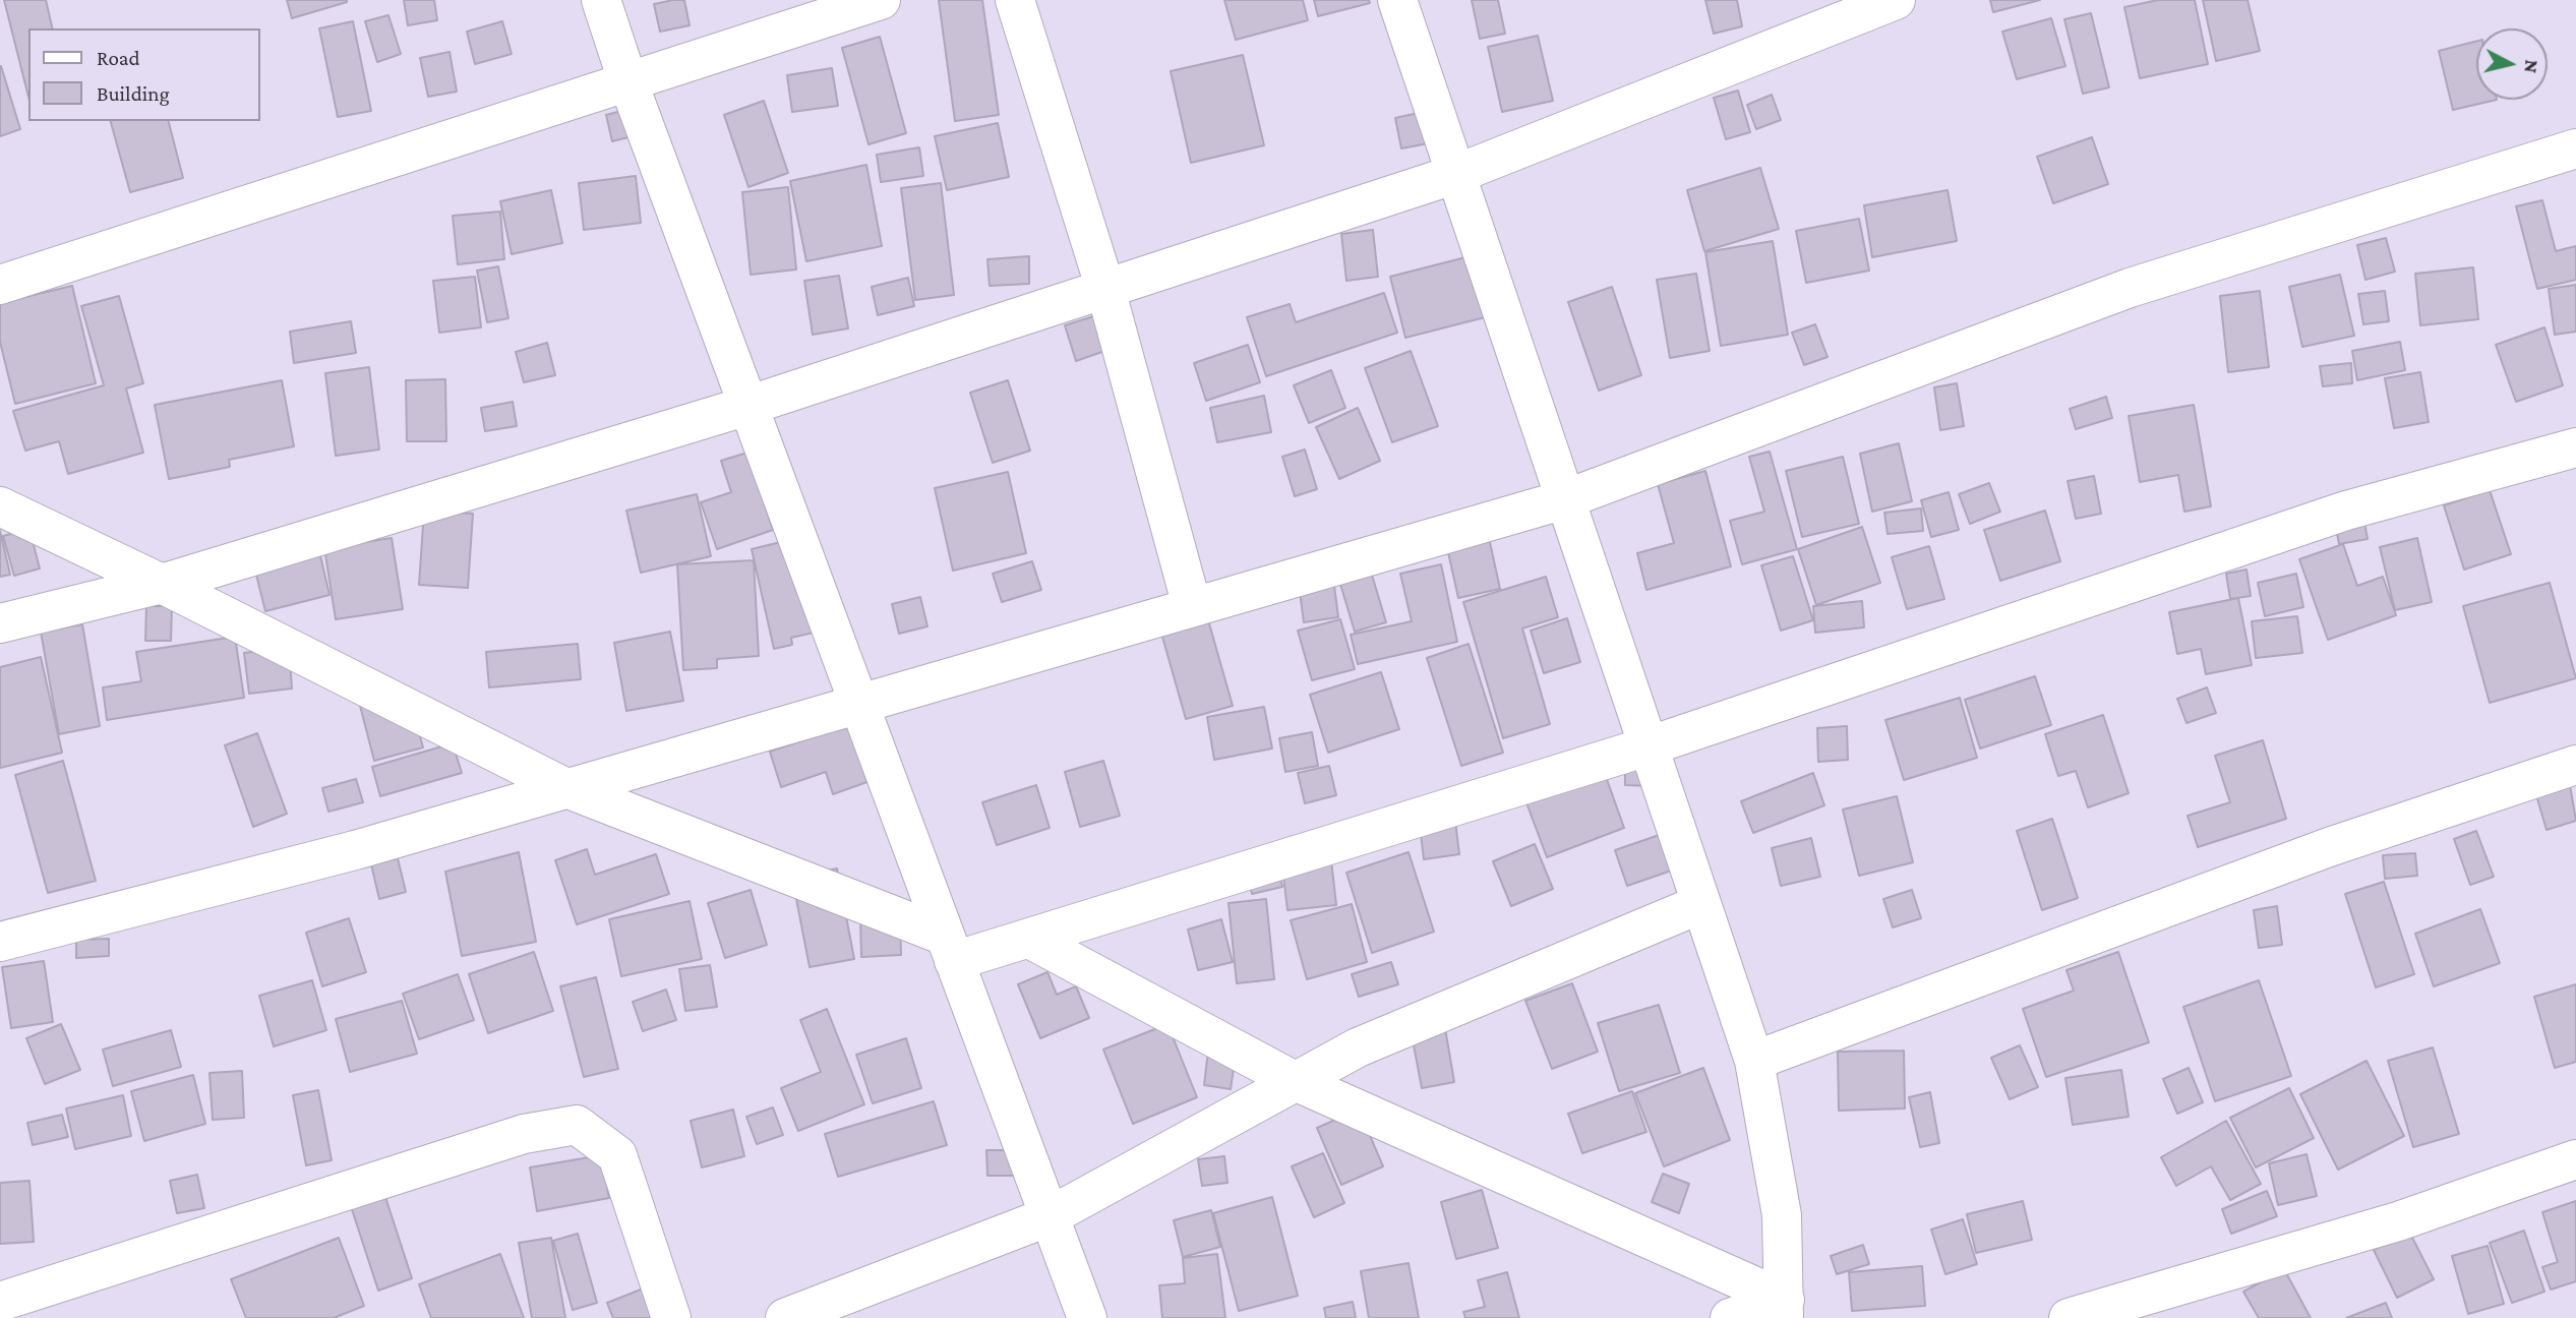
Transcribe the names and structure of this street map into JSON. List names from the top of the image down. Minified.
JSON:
{"legend":["Road","Building"],"north":"right"}
